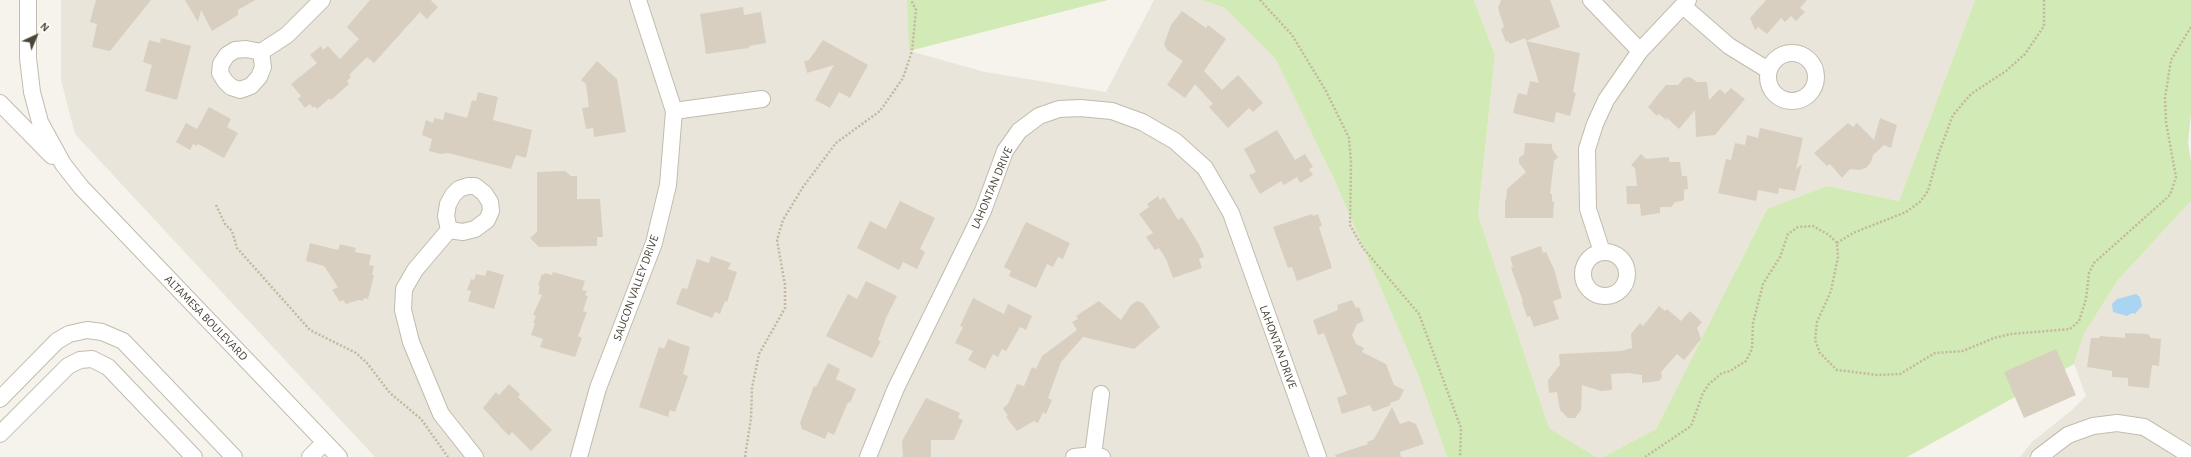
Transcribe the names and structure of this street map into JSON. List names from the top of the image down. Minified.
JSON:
{"streets":{"street":["LAHONTAN DRIVE","SAUCON VALLEY DRIVE","ALTAMESA BOULEVARD"]},"north":"top right"}
